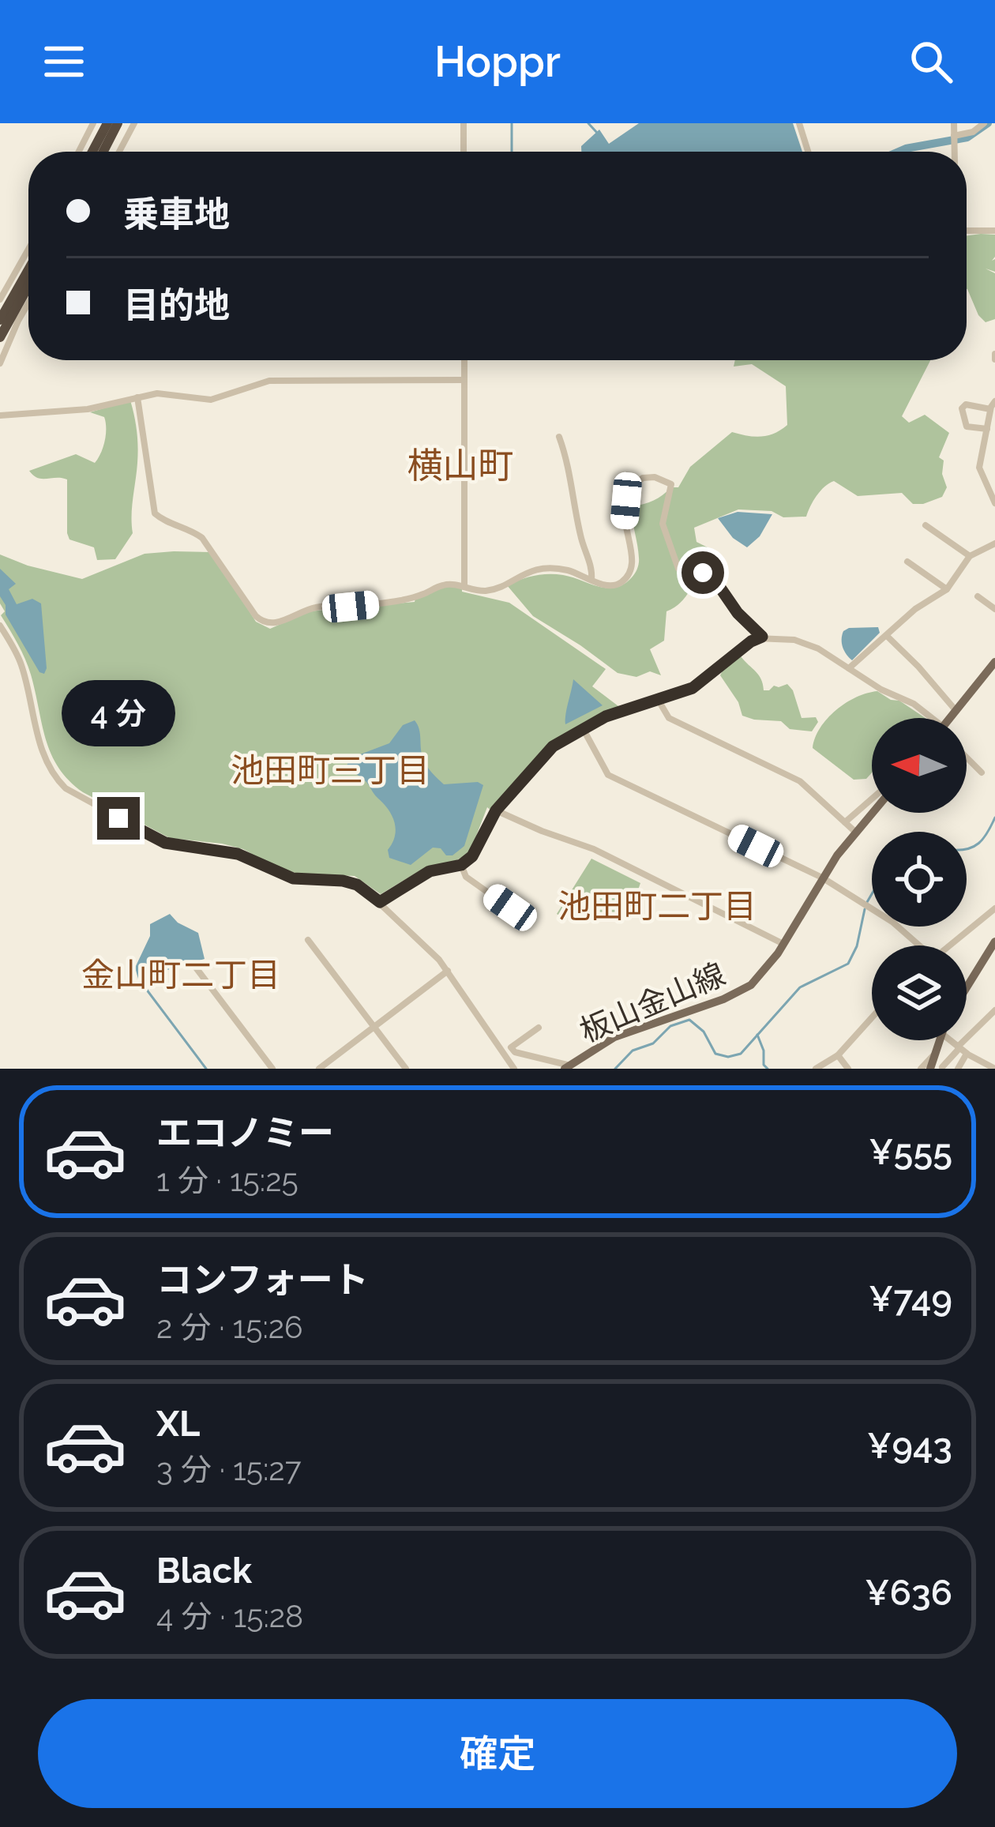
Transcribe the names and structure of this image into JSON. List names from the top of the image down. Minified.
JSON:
{"streets":{"main road":["板山金山線"]},"districts":["横山町","池田町三丁目","池田町二丁目","金山町二丁目"],"north":"left","page":{"header":"Hoppr","banner":["乗車地","目的地"],"bubble":"4 分","list":[{"name":"エコノミー","note":"1 分 · 15:25","value":"¥555"},{"name":"コンフォート","note":"2 分 · 15:26","value":"¥749"},{"name":"XL","note":"3 分 · 15:27","value":"¥943"},{"name":"Black","note":"4 分 · 15:28","value":"¥636"}],"buttons":"確定"}}
